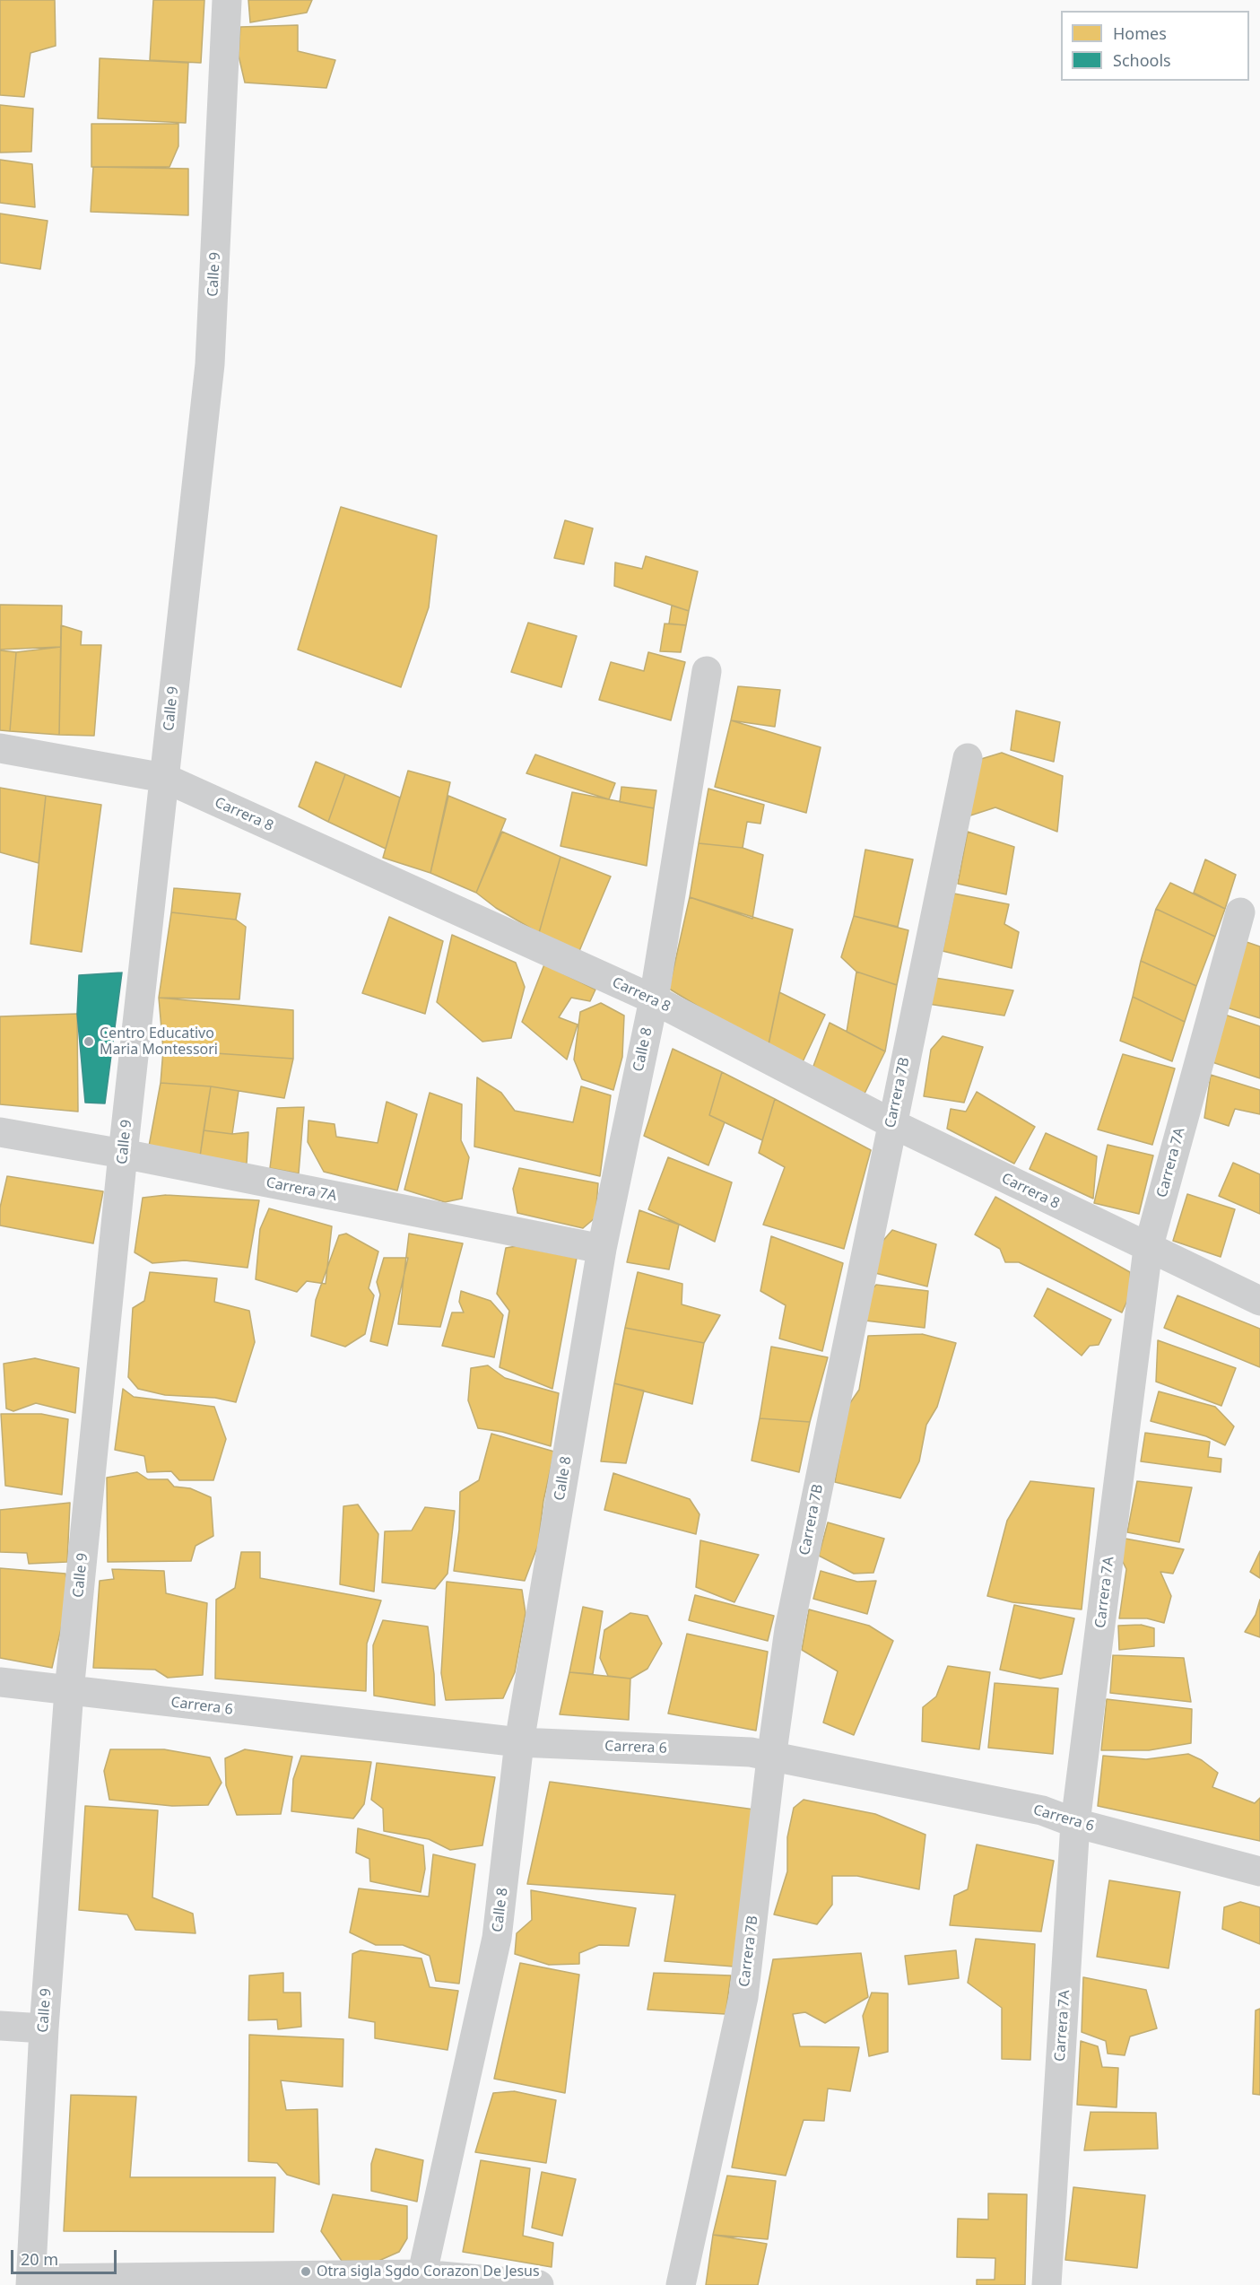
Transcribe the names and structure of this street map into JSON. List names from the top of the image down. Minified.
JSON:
{"streets":{"street":["Calle 9","Carrera 8","Calle 8","Carrera 7B","Carrera 7A","Carrera 6"]},"crossings":[["Calle 9","Carrera 8"],["Calle 9","Carrera 7A"],["Calle 9","Carrera 6"],["Carrera 8","Calle 8"],["Carrera 8","Carrera 7B"],["Carrera 8","Carrera 7A"],["Calle 8","Carrera 7A"],["Calle 8","Carrera 6"],["Carrera 7B","Carrera 6"],["Carrera 7A","Carrera 6"]],"places":["Centro Educativo Maria Montessori","Otra sigla Sgdo Corazon De Jesus"],"legend":["Homes","Schools"],"scale_bar":"20 m"}
